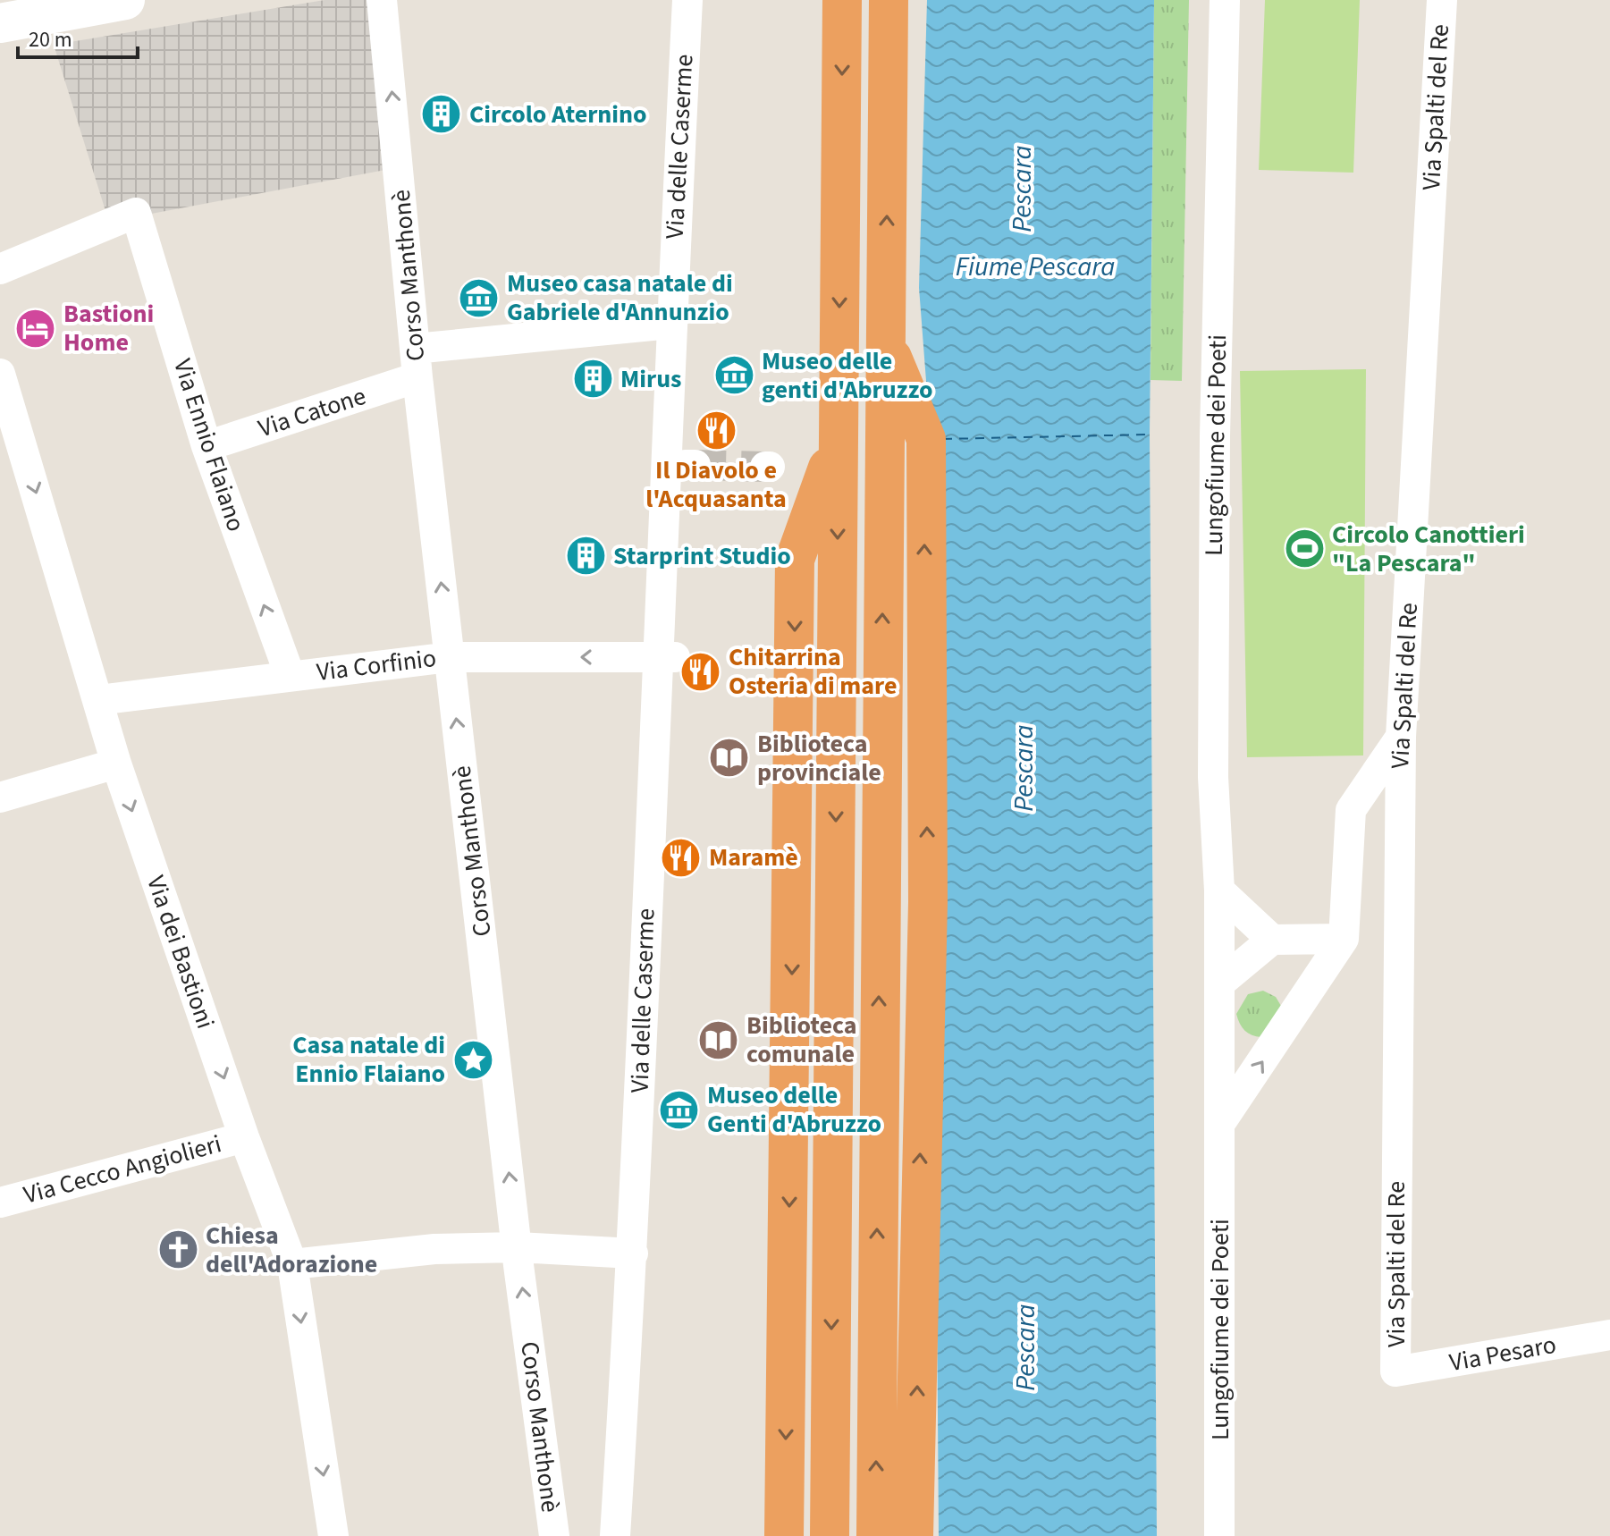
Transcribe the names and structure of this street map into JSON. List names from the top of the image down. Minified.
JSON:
{"streets":{"street":["Via Spalti del Re","Via delle Caserme","Corso Manthonè","Via Catone","Via Ennio Flaiano","Lungofiume dei Poeti","Via Corfinio","Via dei Bastioni","Via Cecco Angiolieri","Via Pesaro"]},"crossings":[["Via Spalti del Re","Via Pesaro"],["Via delle Caserme","Via Catone"],["Via delle Caserme","Via Corfinio"],["Corso Manthonè","Via Catone"],["Corso Manthonè","Via Corfinio"],["Via Catone","Via Ennio Flaiano"],["Via Ennio Flaiano","Via Corfinio"],["Via Corfinio","Via dei Bastioni"],["Via dei Bastioni","Via Cecco Angiolieri"]],"one_way":["Corso Manthonè","Via Ennio Flaiano","Via Corfinio","Via dei Bastioni"],"water":["Pescara","Fiume Pescara"],"places":{"building":["Circolo Aternino","Mirus","Starprint Studio"],"museum":["Museo casa natale di Gabriele d'Annunzio","Museo delle genti d'Abruzzo","Museo delle Genti d'Abruzzo"],"hotel":["Bastioni Home"],"restaurant":["Il Diavolo e l'Acquasanta","Chitarrina Osteria di mare","Maramè"],"sports":["Circolo Canottieri \"La Pescara\""],"library":["Biblioteca provinciale","Biblioteca comunale"],"place":["Casa natale di Ennio Flaiano"],"church":["Chiesa dell'Adorazione"]},"scale_bar":"20 m"}
